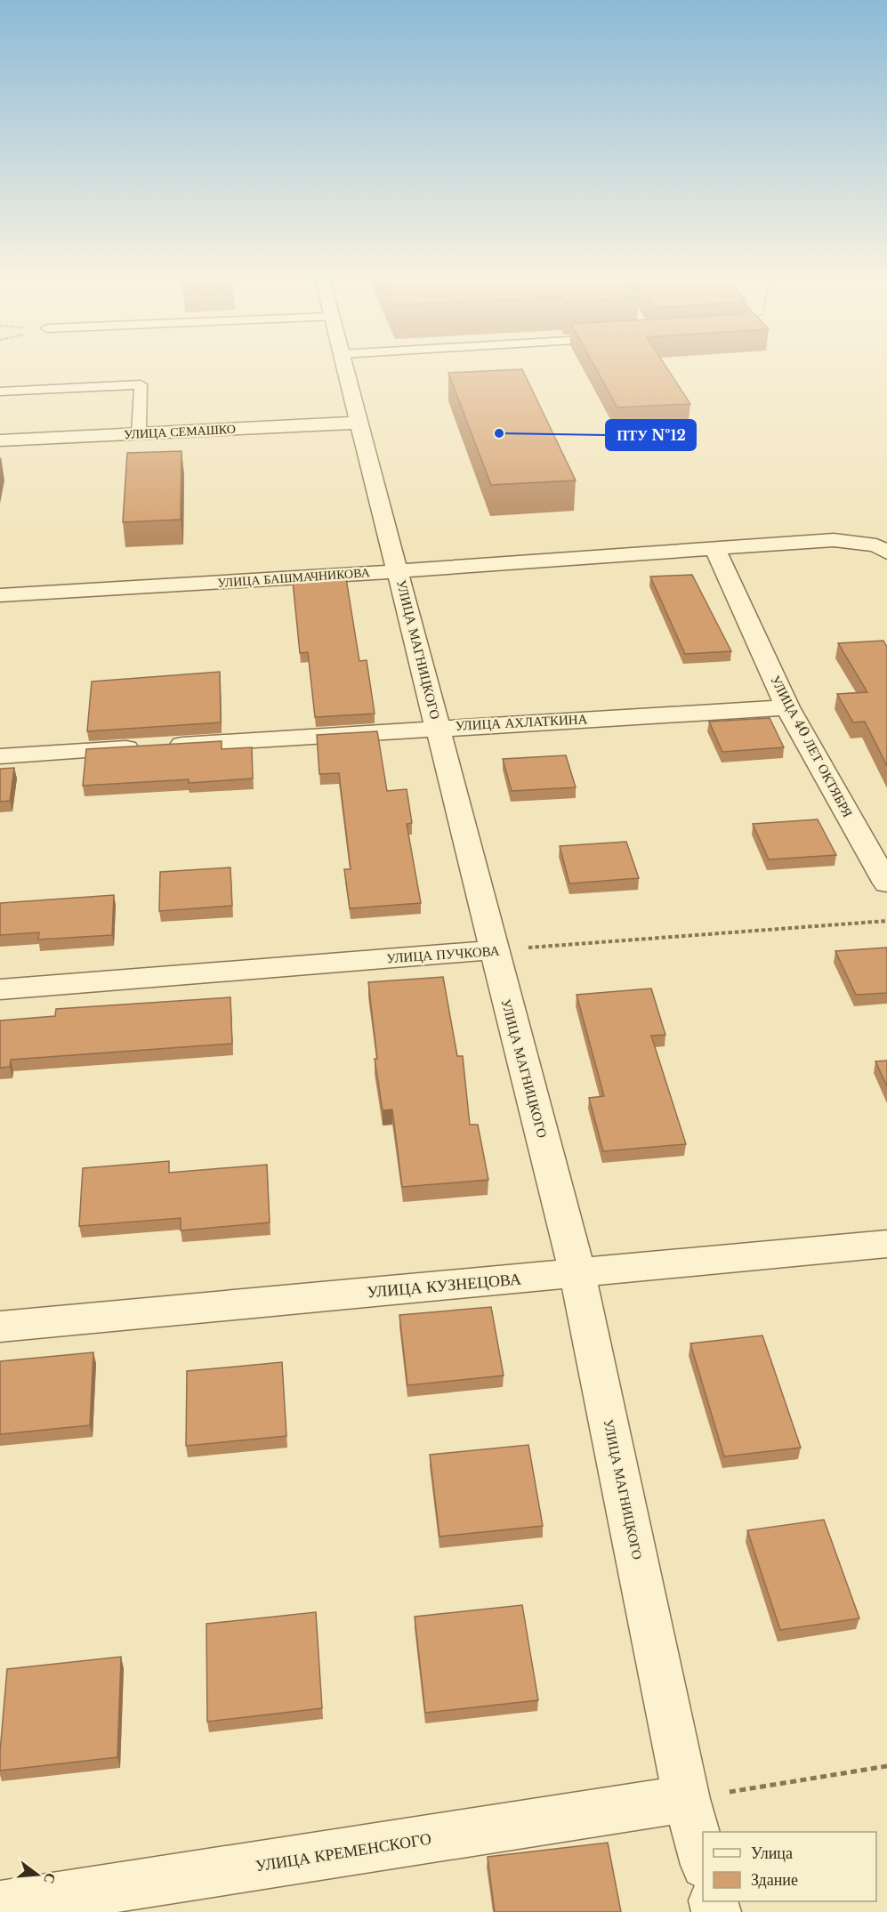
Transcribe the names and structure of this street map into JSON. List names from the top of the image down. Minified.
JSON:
{"streets":{"street":["УЛИЦА СЕМАШКО","УЛИЦА БАШМАЧНИКОВА","УЛИЦА МАГНИЦКОГО","УЛИЦА АХЛАТКИНА","УЛИЦА 40 ЛЕТ ОКТЯБРЯ","УЛИЦА ПУЧКОВА","УЛИЦА КУЗНЕЦОВА","УЛИЦА КРЕМЕНСКОГО"]},"crossings":[["УЛИЦА СЕМАШКО","УЛИЦА МАГНИЦКОГО"],["УЛИЦА БАШМАЧНИКОВА","УЛИЦА МАГНИЦКОГО"],["УЛИЦА БАШМАЧНИКОВА","УЛИЦА 40 ЛЕТ ОКТЯБРЯ"],["УЛИЦА МАГНИЦКОГО","УЛИЦА АХЛАТКИНА"],["УЛИЦА МАГНИЦКОГО","УЛИЦА ПУЧКОВА"],["УЛИЦА МАГНИЦКОГО","УЛИЦА КУЗНЕЦОВА"],["УЛИЦА МАГНИЦКОГО","УЛИЦА КРЕМЕНСКОГО"],["УЛИЦА АХЛАТКИНА","УЛИЦА 40 ЛЕТ ОКТЯБРЯ"]],"places":["ПТУ №12"],"legend":["Улица","Здание"],"north":"right"}
